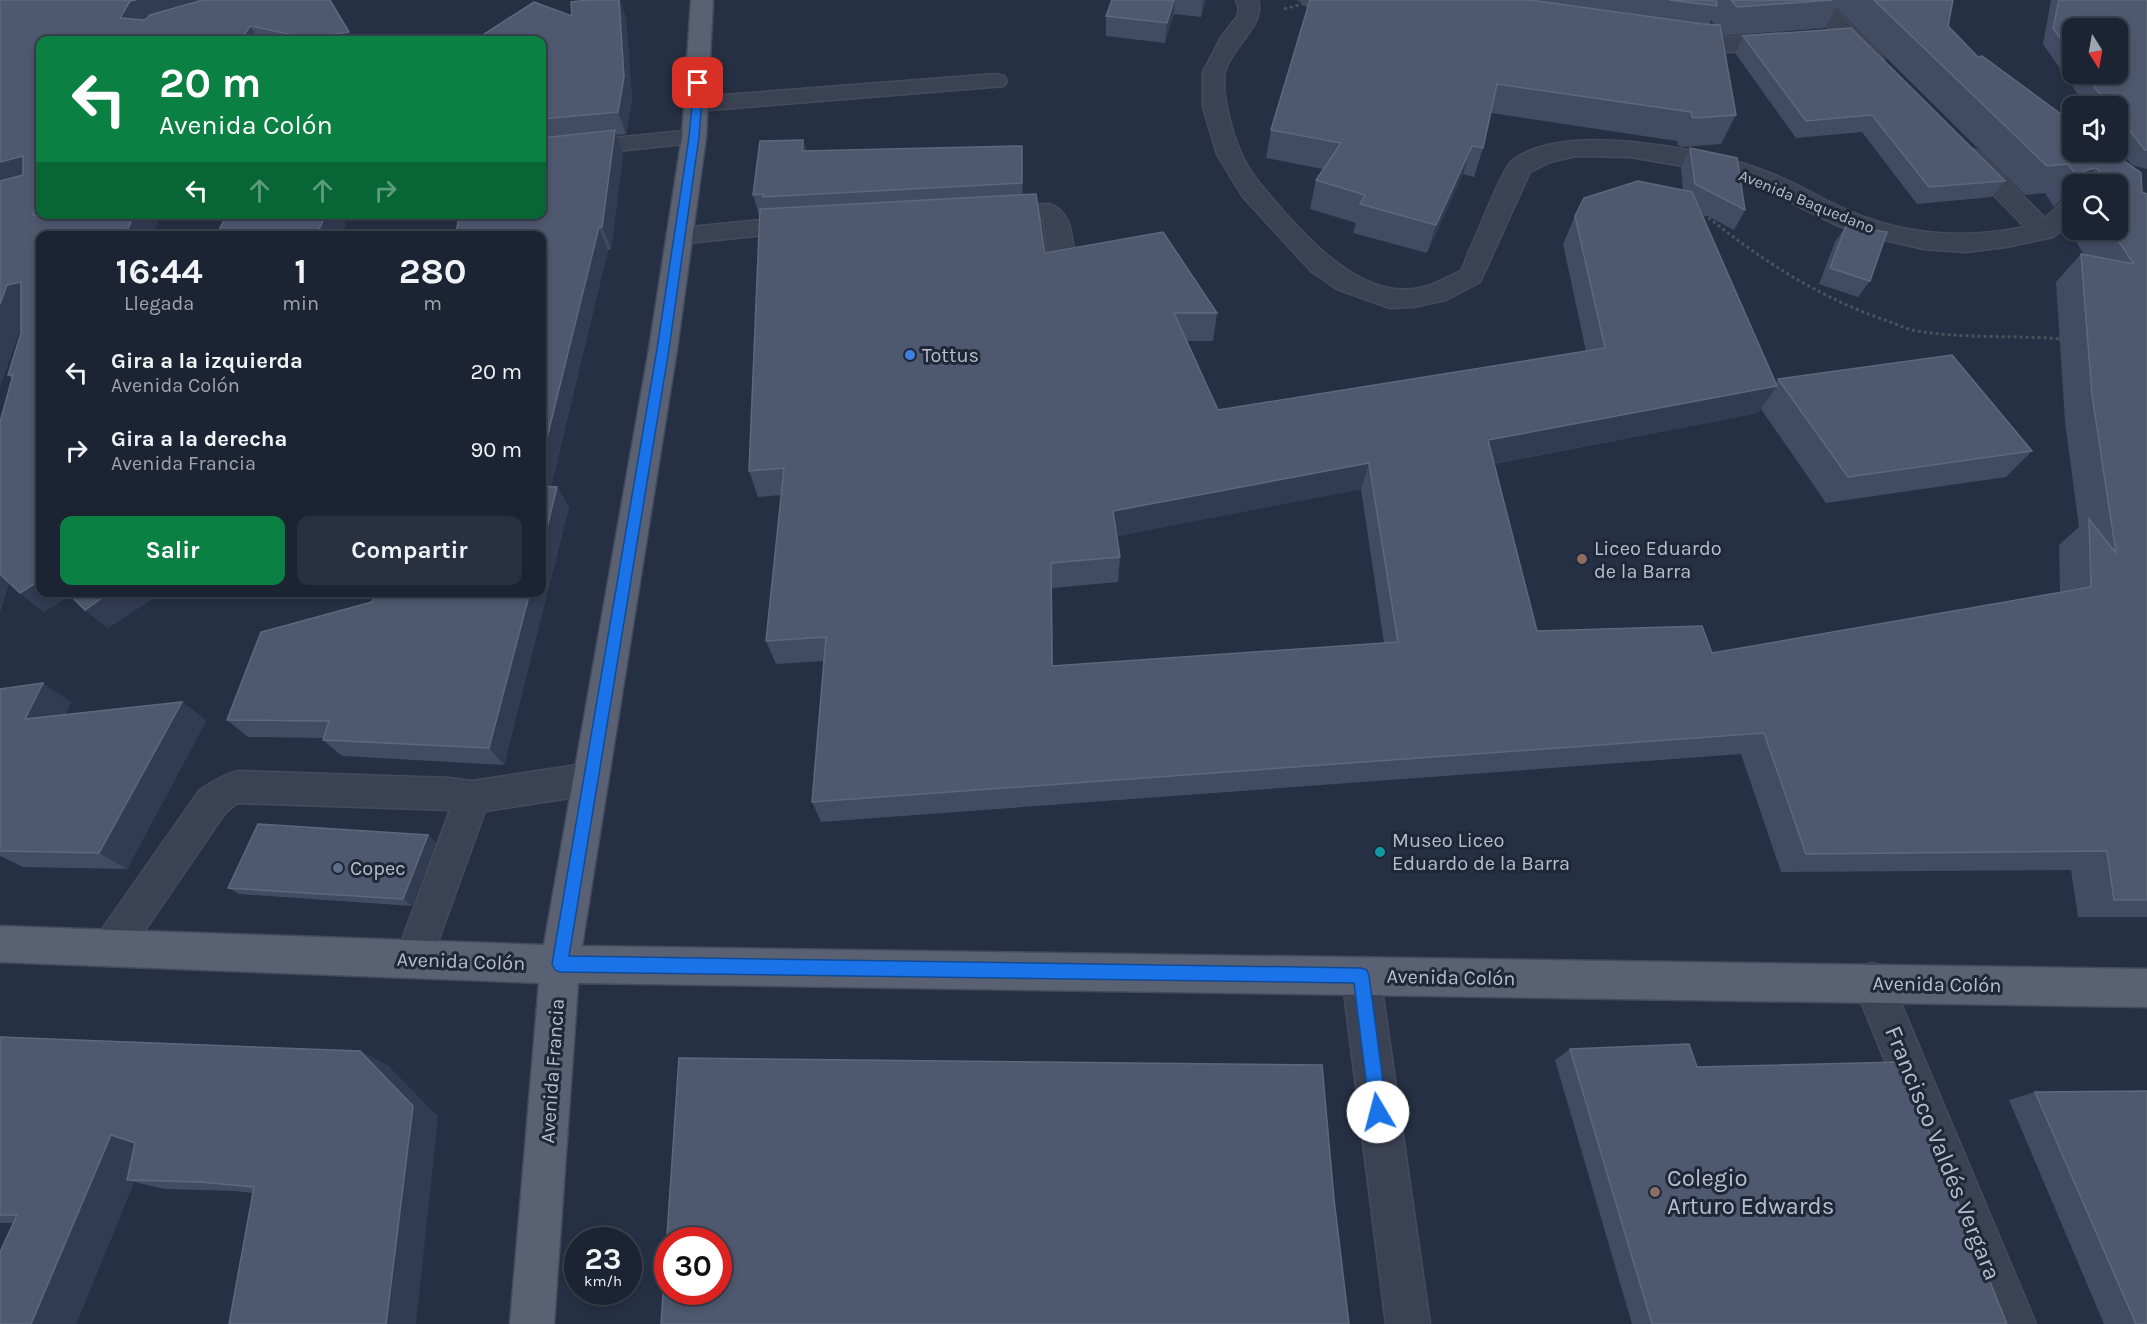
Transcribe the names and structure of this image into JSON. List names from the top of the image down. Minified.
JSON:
{"streets":{"main road":["Avenida Colón","Avenida Francia"],"street":["Avenida Baquedano","Francisco Valdés Vergara"]},"crossings":[["Avenida Colón","Avenida Francia"],["Avenida Colón","Francisco Valdés Vergara"]],"places":["Tottus","Liceo Eduardo de la Barra","Museo Liceo Eduardo de la Barra","Copec","Colegio Arturo Edwards"],"north":"bottom","page":{"turn":["20 m","Avenida Colón"],"eta":["16:44","Llegada","1","min","280","m"],"list":[{"name":"Gira a la izquierda","note":"Avenida Colón","value":"20 m"},{"name":"Gira a la derecha","note":"Avenida Francia","value":"90 m"}],"buttons":["Salir","Compartir"],"speed":"23 km/h","limit":"30"}}
